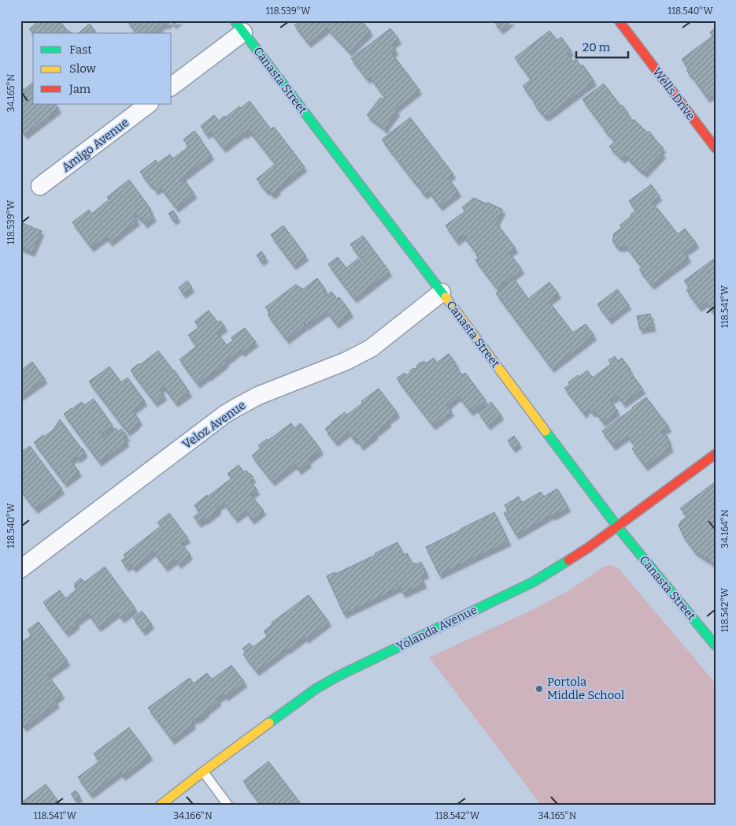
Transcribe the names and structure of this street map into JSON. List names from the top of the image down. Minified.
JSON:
{"streets":{"street":["Canasta Street","Wells Drive","Amigo Avenue","Veloz Avenue","Yolanda Avenue"]},"crossings":[["Canasta Street","Veloz Avenue"],["Canasta Street","Yolanda Avenue"]],"places":["Portola Middle School"],"legend":["Fast","Slow","Jam"],"scale_bar":"20 m","coordinates":["118.539°W","118.540°W","34.165°N","118.541°W","34.164°N","118.542°W","34.166°N"]}
